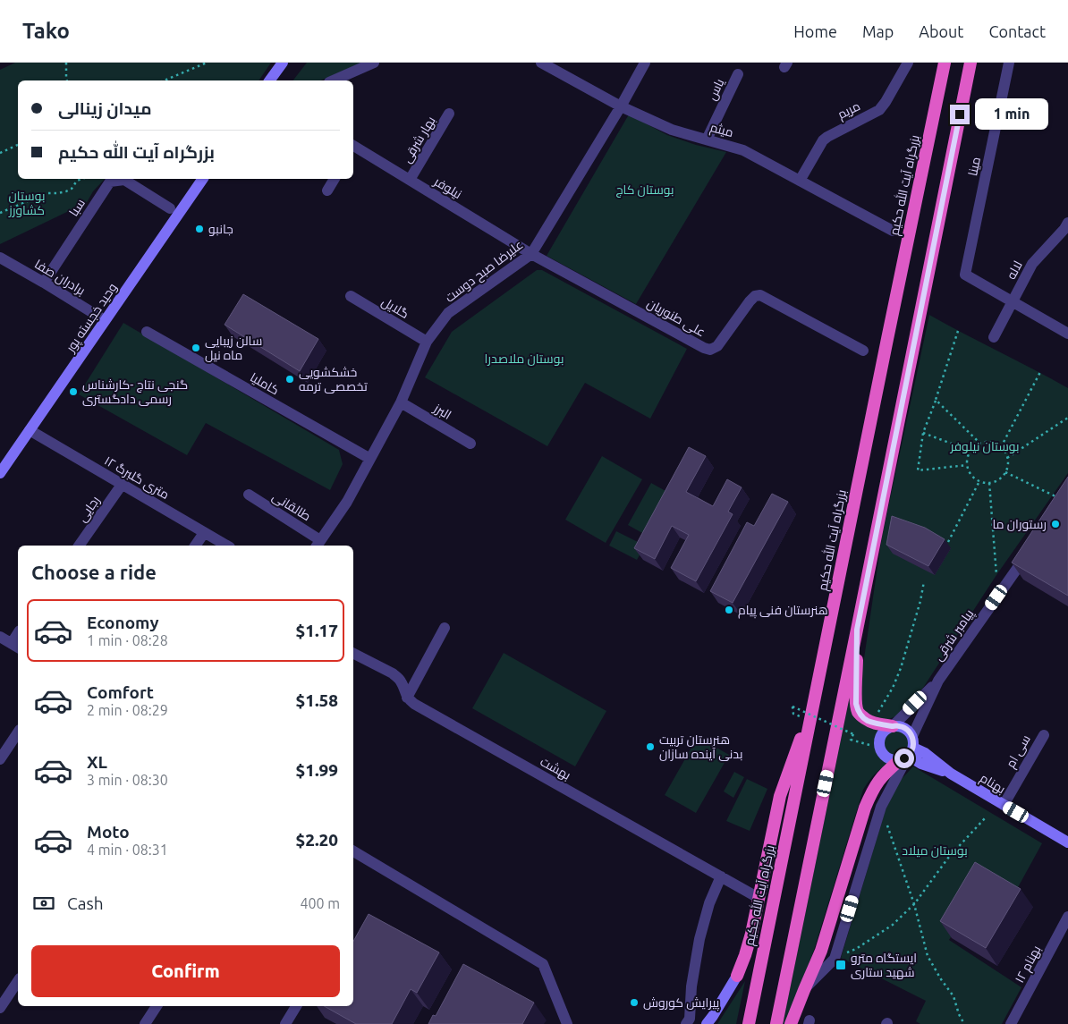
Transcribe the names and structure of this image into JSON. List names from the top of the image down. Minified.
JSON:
{"streets":{"highway":["بزرگراه آیت الله حکیم"],"main road":["وحید خجسته پور","بهنام"],"street":["یاس","مریم","میثم","بهار شرقی","مینا","نیلوفر","سبا","لاله","علیرضا صبح دوست","برادران صفا","گلایل","علی طنوریان","کاملیا","البرز","۱۲ متری گلبرگ","طالقانی","رجایی","پیامبر شرقی","سی ام","بهشت","بهنام ۱۲"]},"crossings":[["یاس","میثم"],["مریم","میثم"],["میثم","علیرضا صبح دوست"],["بهار شرقی","نیلوفر"],["مینا","لاله"],["نیلوفر","علیرضا صبح دوست"],["نیلوفر","علی طنوریان"],["سبا","برادران صفا"],["علیرضا صبح دوست","گلایل"],["علیرضا صبح دوست","علی طنوریان"],["علیرضا صبح دوست","کاملیا"],["علیرضا صبح دوست","البرز"],["علیرضا صبح دوست","طالقانی"],["برادران صفا","وحید خجسته پور"],["وحید خجسته پور","۱۲ متری گلبرگ"],["۱۲ متری گلبرگ","رجایی"],["پیامبر شرقی","بهنام"],["سی ام","بهنام"]],"parks":["بوستان کاج","بوستان کشاورز","بوستان ملاصدرا","بوستان نیلوفر","بوستان میلاد"],"places":{"other":["جانبو","سالن زیبایی ماه نیل","خشکشویی تخصصی ترمه","گنجی نتاج -کارشناس رسمی دادگستری","رستوران ما","هنرستان فنی پیام","هنرستان تربیت بدنی آینده سازان","پیرایش کوروش"],"transit":["ایستگاه مترو شهید ستاری"]},"page":{"header":"Tako","nav":["Home","Map","About","Contact"],"banner":["میدان زینالی","بزرگراه آیت الله حکیم"],"bubble":"1 min","heading":"Choose a ride","list":[{"name":"Economy","note":"1 min · 08:28","value":"$1.17"},{"name":"Comfort","note":"2 min · 08:29","value":"$1.58"},{"name":"XL","note":"3 min · 08:30","value":"$1.99"},{"name":"Moto","note":"4 min · 08:31","value":"$2.20"}],"pay":["Cash","400 m"],"buttons":"Confirm"}}
